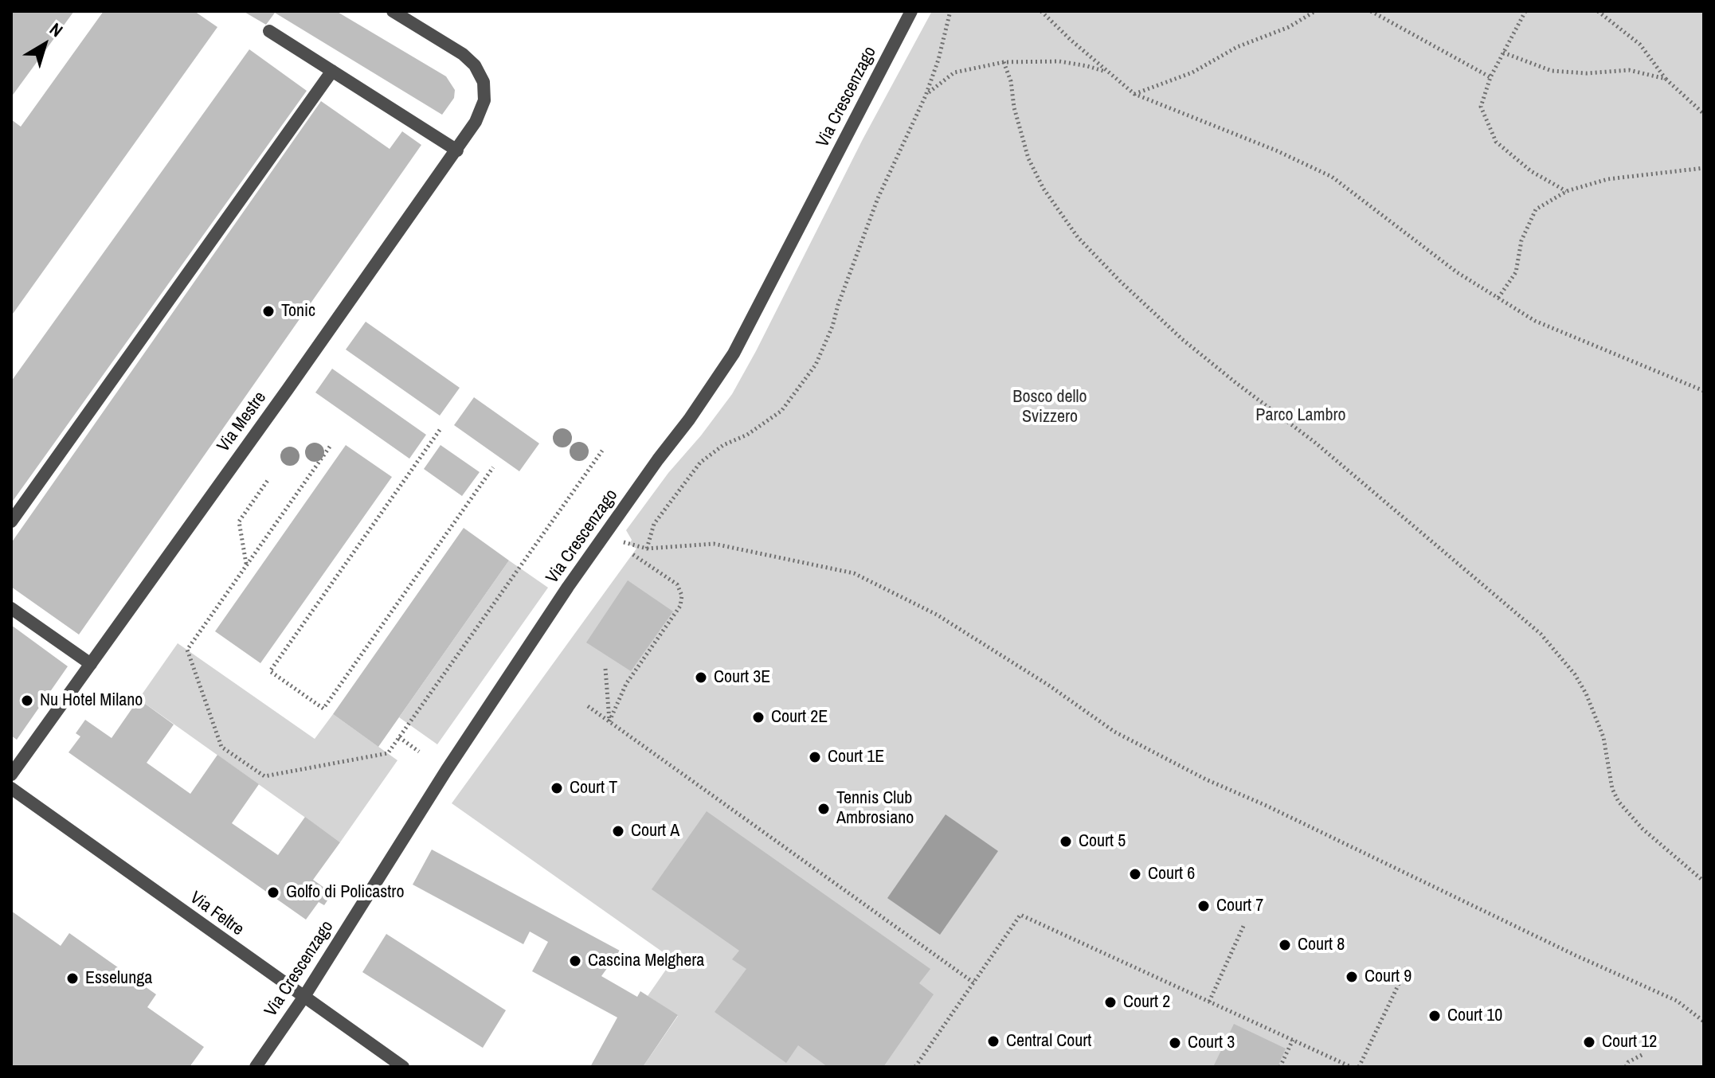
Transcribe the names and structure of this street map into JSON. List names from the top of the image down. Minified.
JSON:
{"streets":{"street":["Via Crescenzago","Via Mestre","Via Feltre"]},"crossings":[["Via Crescenzago","Via Feltre"]],"parks":["Bosco dello Svizzero","Parco Lambro"],"places":["Tonic","Court 3E","Nu Hotel Milano","Court 2E","Court 1E","Court T","Tennis Club Ambrosiano","Court A","Court 5","Court 6","Golfo di Policastro","Court 7","Court 8","Cascina Melghera","Court 9","Esselunga","Court 2","Court 10","Central Court","Court 12","Court 3"],"north":"top right"}
